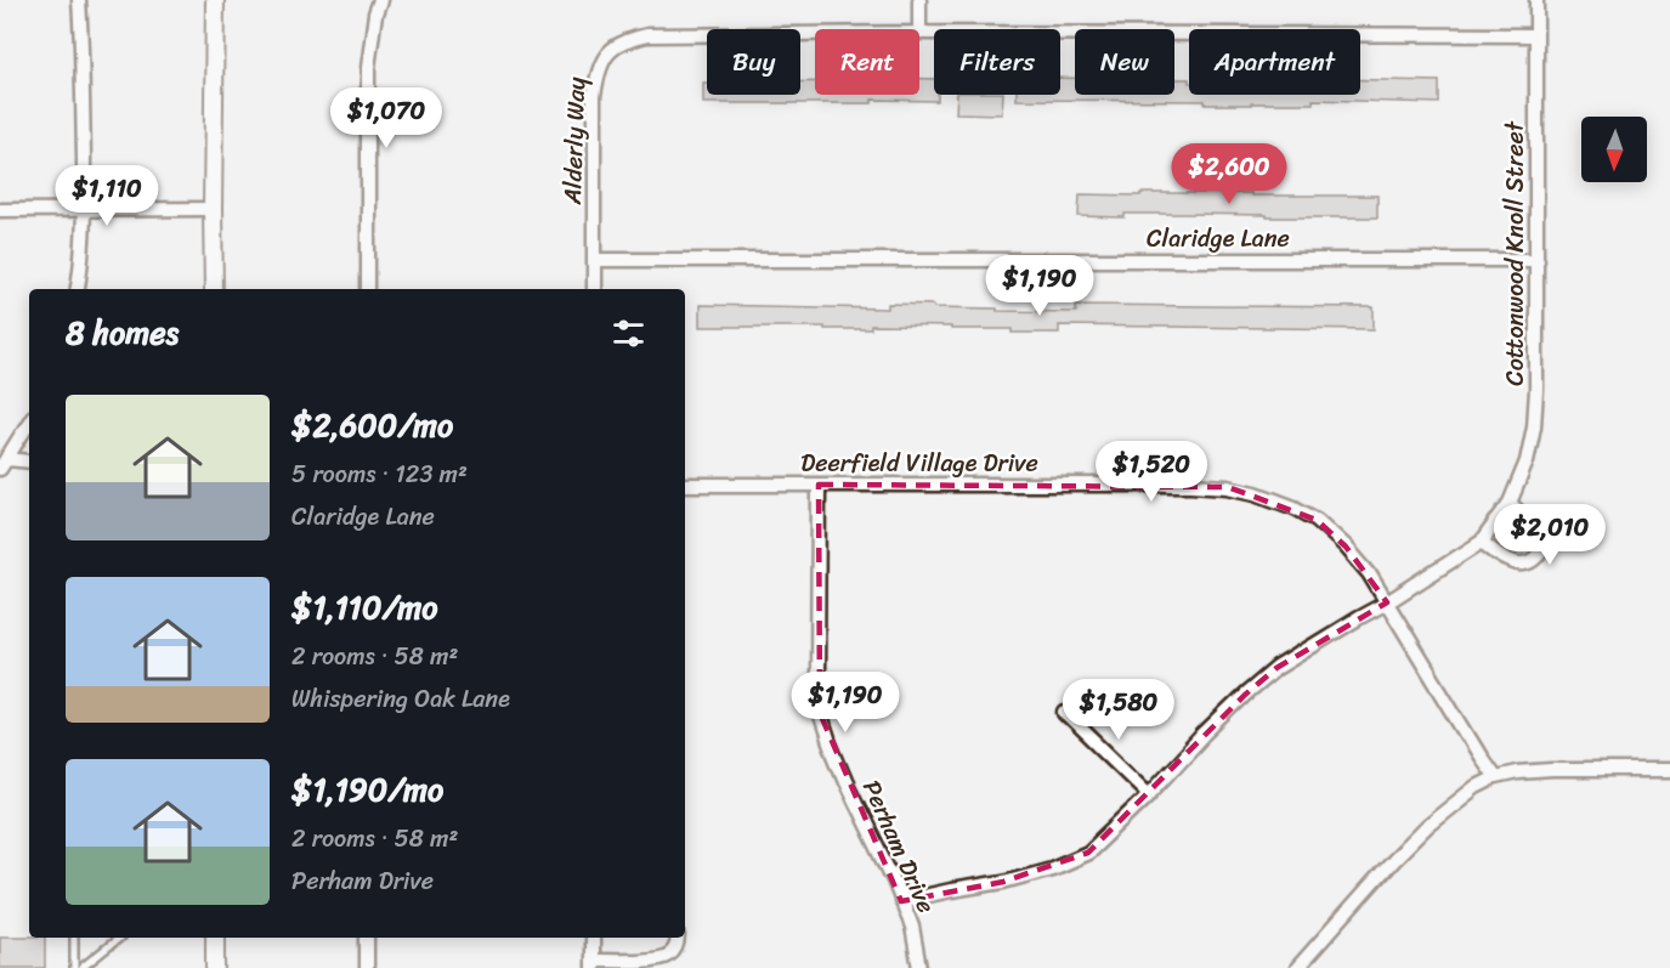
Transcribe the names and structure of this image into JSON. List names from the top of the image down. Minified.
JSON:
{"streets":{"street":["Alderly Way","Claridge Lane","Cottonwood Knoll Street","Deerfield Village Drive","Perham Drive"]},"crossings":[["Alderly Way","Claridge Lane"],["Alderly Way","Cottonwood Knoll Street"],["Claridge Lane","Cottonwood Knoll Street"],["Cottonwood Knoll Street","Deerfield Village Drive"],["Cottonwood Knoll Street","Perham Drive"],["Deerfield Village Drive","Perham Drive"]],"north":"bottom","page":{"chip":["Buy","Rent","Filters","New","Apartment"],"price":["$1,070","$2,600","$1,110","$1,190","$1,520","$2,010","$1,190","$1,580"],"heading":"8 homes","list":[{"name":"$2,600/mo","note":"5 rooms · 123 m² · Claridge Lane"},{"name":"$1,110/mo","note":"2 rooms · 58 m² · Whispering Oak Lane"},{"name":"$1,190/mo","note":"2 rooms · 58 m² · Perham Drive"}]}}
